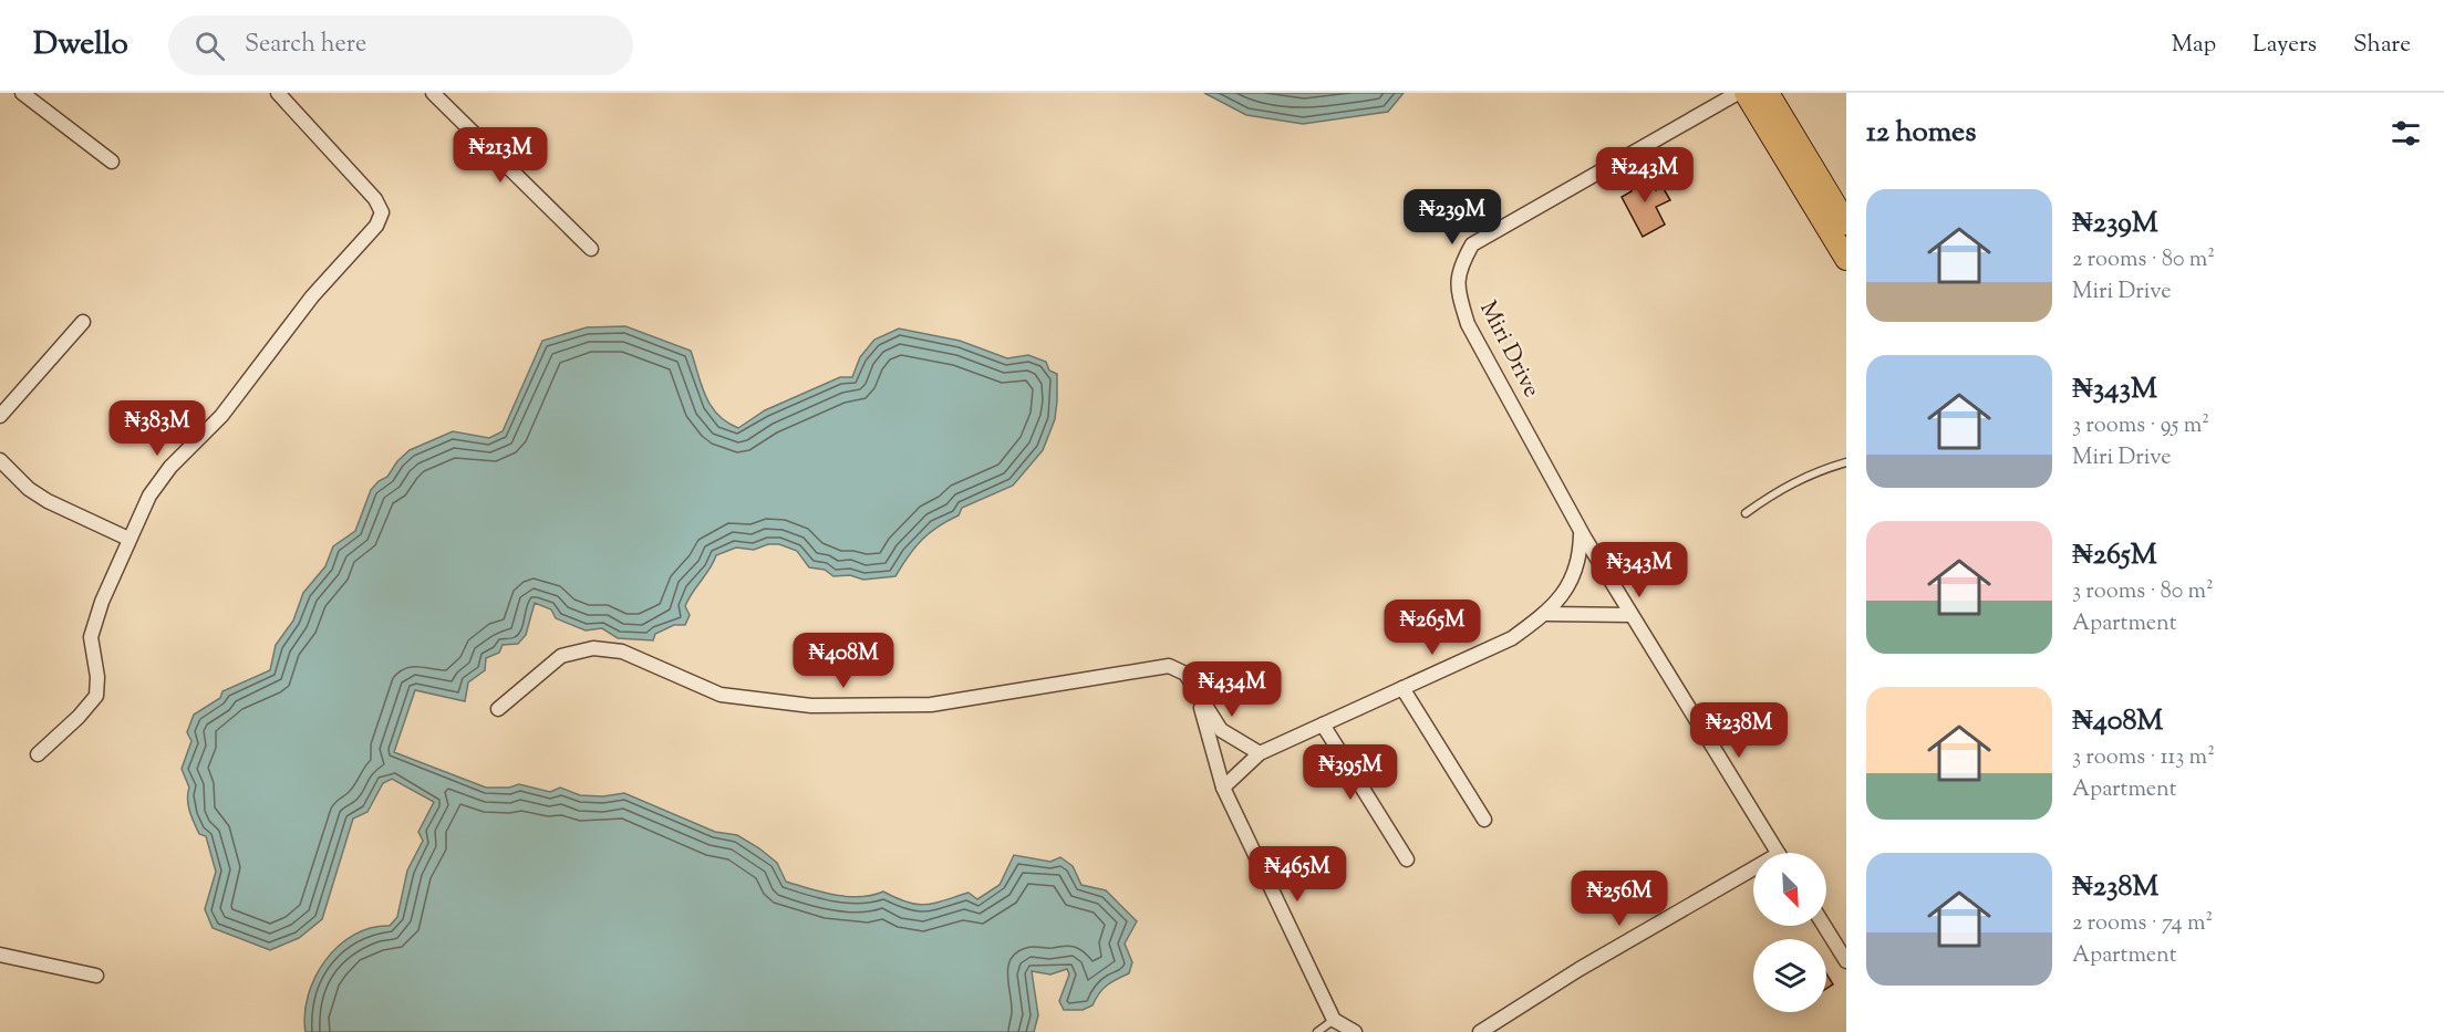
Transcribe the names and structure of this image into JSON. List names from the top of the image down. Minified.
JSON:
{"streets":{"street":["Miri Drive"]},"north":"bottom right","page":{"header":"Dwello","search":"Search here","nav":["Map","Layers","Share"],"heading":"12 homes","price":["₦213M","₦243M","₦239M","₦383M","₦343M","₦265M","₦408M","₦434M","₦238M","₦395M","₦465M","₦256M"],"list":[{"name":"₦239M","note":"2 rooms · 80 m² · Miri Drive"},{"name":"₦343M","note":"3 rooms · 95 m² · Miri Drive"},{"name":"₦265M","note":"3 rooms · 80 m² · Apartment"},{"name":"₦408M","note":"3 rooms · 113 m² · Apartment"},{"name":"₦238M","note":"2 rooms · 74 m² · Apartment"}]}}
